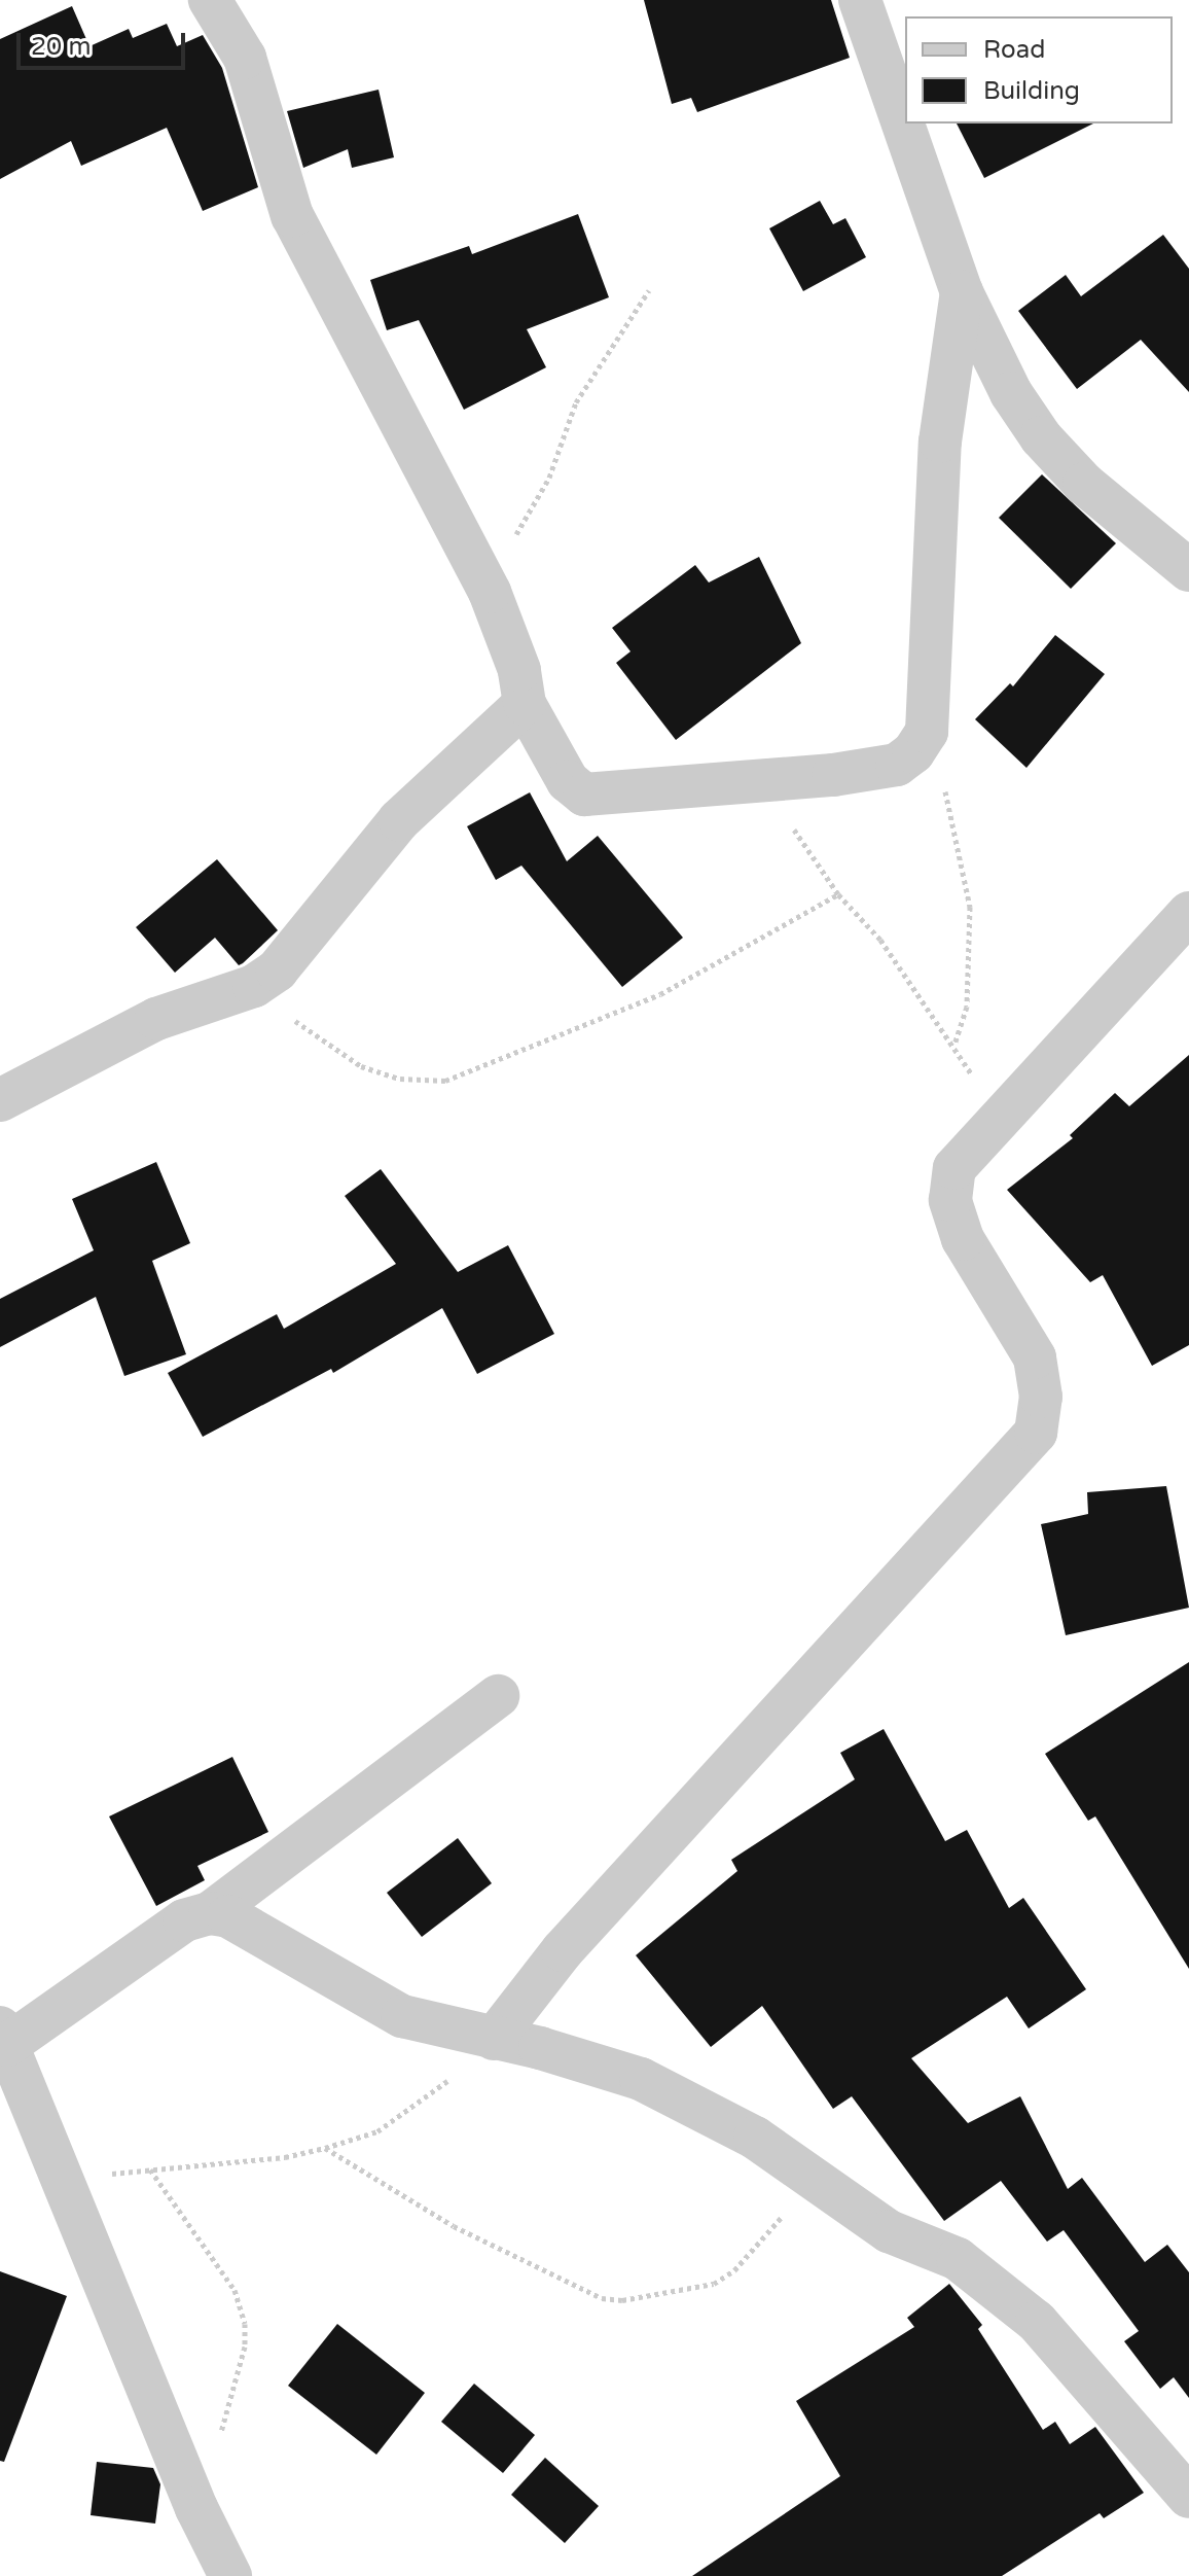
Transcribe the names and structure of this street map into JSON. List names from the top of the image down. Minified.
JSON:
{"legend":["Road","Building"],"scale_bar":"20 m"}
